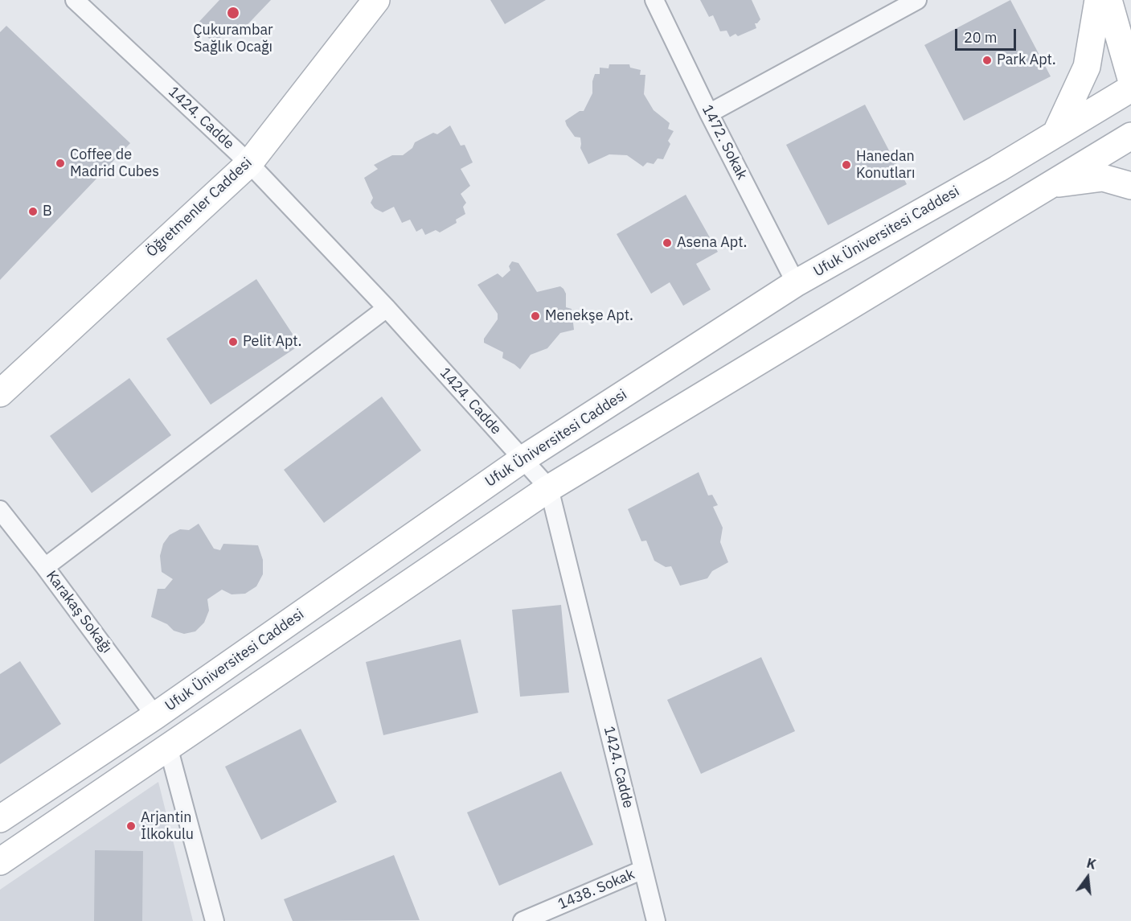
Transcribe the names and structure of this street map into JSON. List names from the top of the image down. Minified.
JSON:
{"streets":{"main road":["Öğretmenler Caddesi","Ufuk Üniversitesi Caddesi"],"street":["1424. Cadde","1472. Sokak","Karakaş Sokağı","1438. Sokak"]},"crossings":[["1424. Cadde","Öğretmenler Caddesi"],["1424. Cadde","Ufuk Üniversitesi Caddesi"],["1424. Cadde","1438. Sokak"],["1472. Sokak","Ufuk Üniversitesi Caddesi"],["Ufuk Üniversitesi Caddesi","Karakaş Sokağı"]],"places":["Çukurambar Sağlık Ocağı","Park Apt.","Coffee de Madrid Cubes","Hanedan Konutları","B","Asena Apt.","Menekşe Apt.","Pelit Apt.","Arjantin İlkokulu"],"scale_bar":"20 m","north":"top"}
